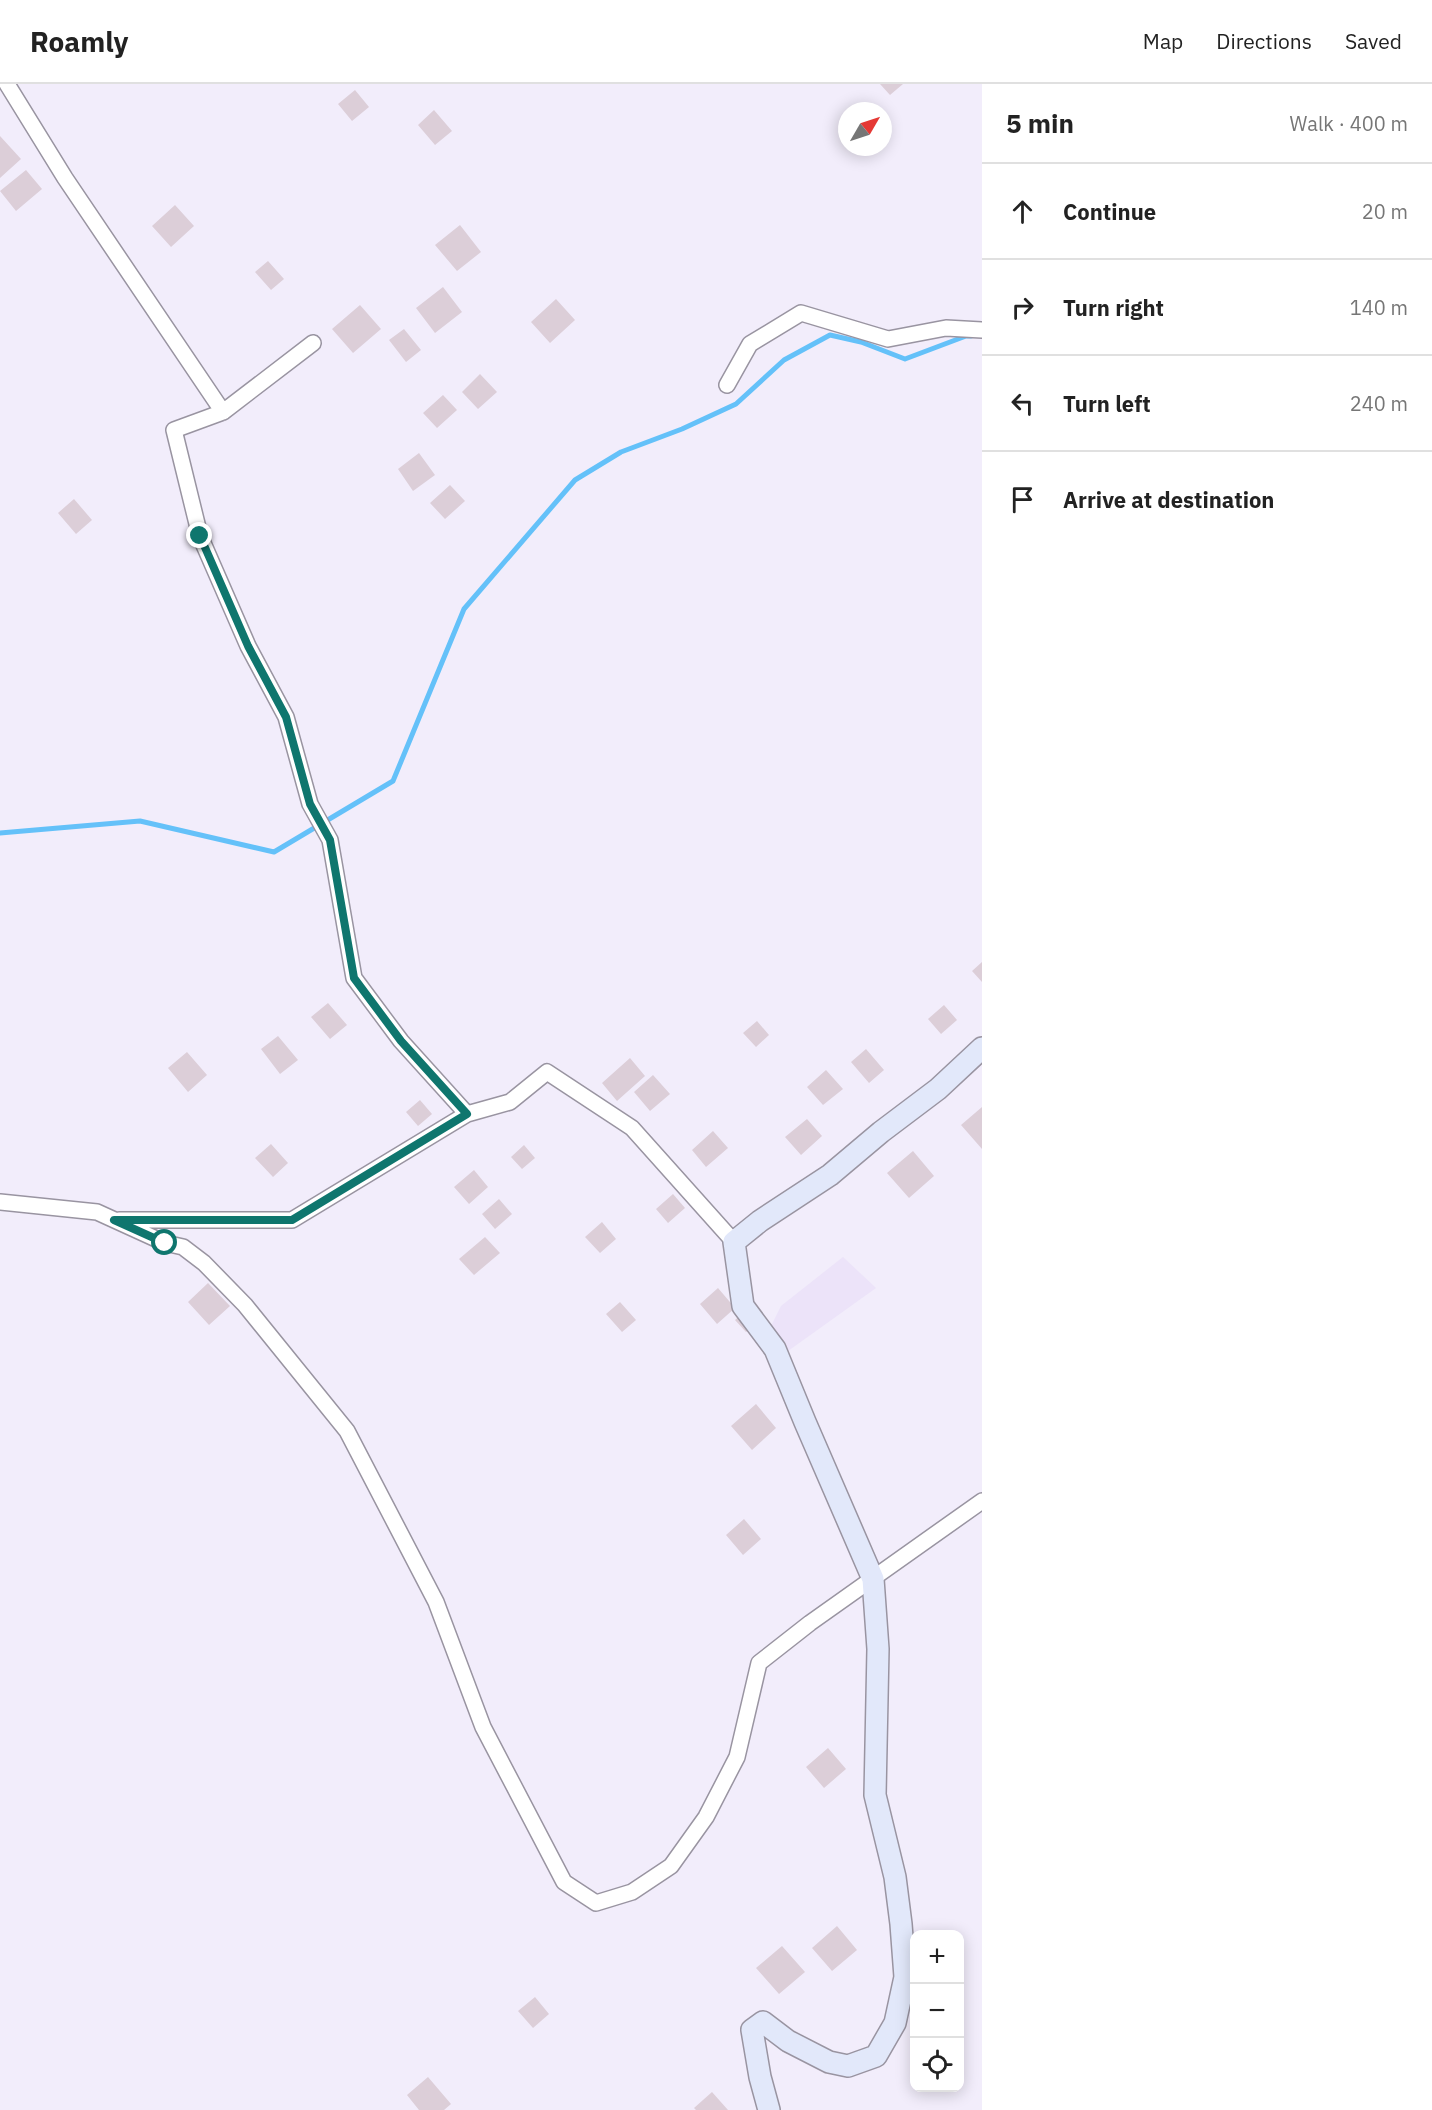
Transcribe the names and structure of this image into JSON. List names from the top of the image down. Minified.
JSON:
{"north":"top right","page":{"header":"Roamly","nav":["Map","Directions","Saved"],"heading":["5 min","Walk · 400 m"],"list":[["Continue","20 m"],["Turn right","140 m"],["Turn left","240 m"],"Arrive at destination"],"map_buttons":["+","−"]}}
